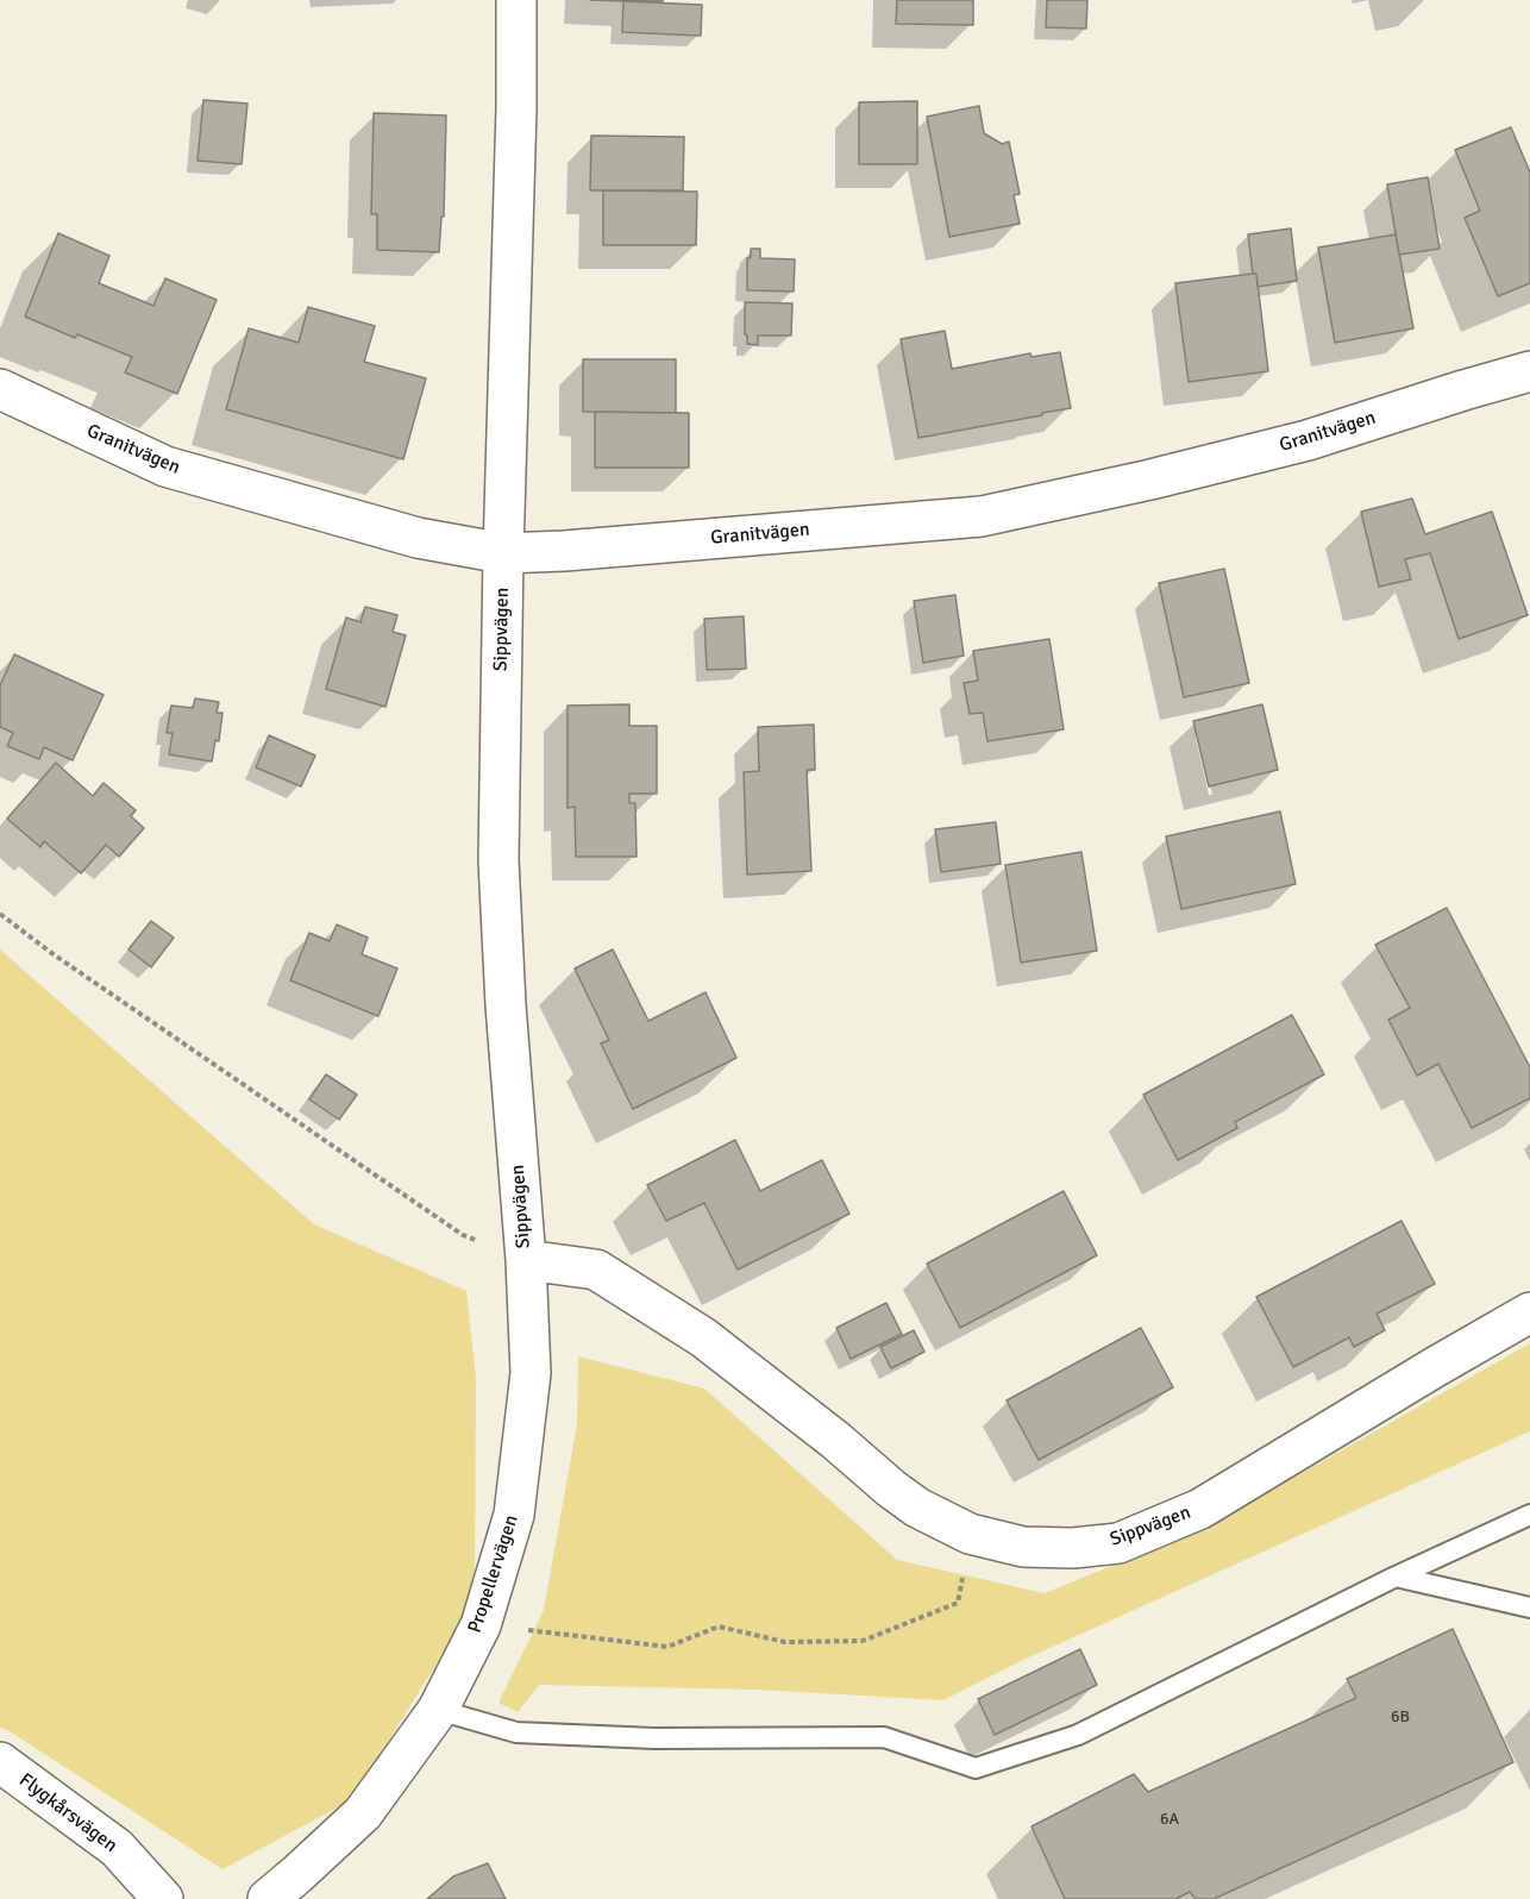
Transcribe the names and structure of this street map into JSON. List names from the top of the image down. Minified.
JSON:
{"streets":{"street":["Granitvägen","Sippvägen","Propellervägen","Flygkårsvägen"]},"crossings":[["Granitvägen","Sippvägen"],["Sippvägen","Propellervägen"]],"house_numbers":["6B","6A"]}
